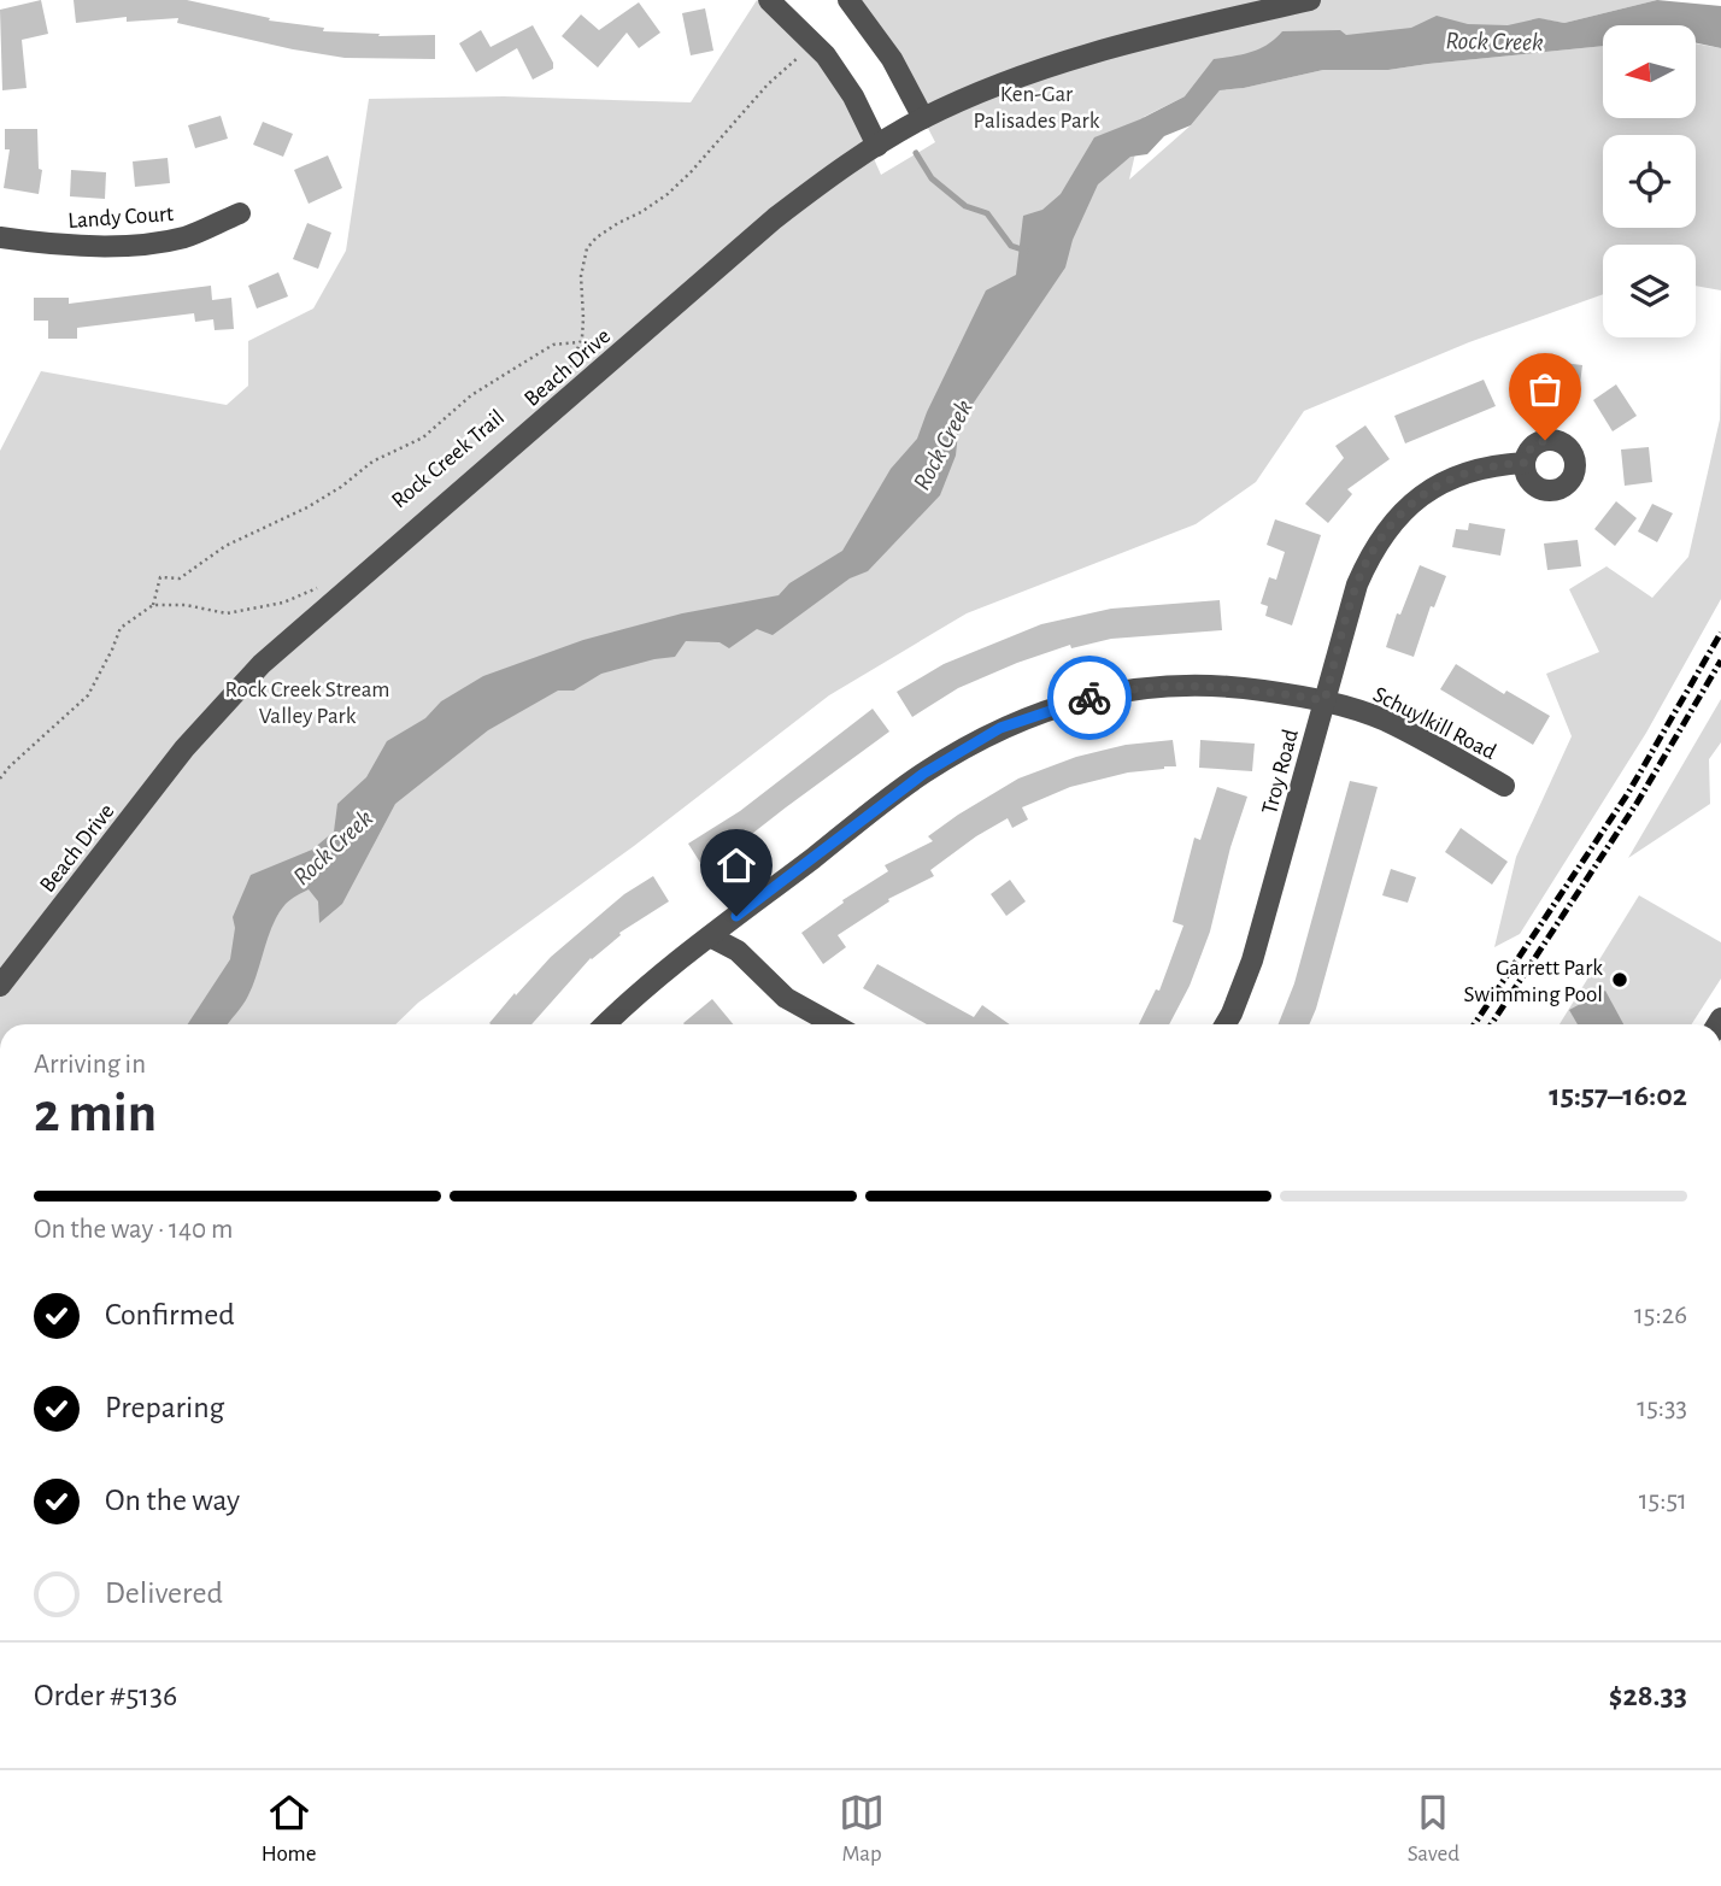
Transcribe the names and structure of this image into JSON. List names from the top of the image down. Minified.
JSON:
{"streets":{"street":["Landy Court","Beach Drive","Schuylkill Road","Troy Road"]},"crossings":[["Schuylkill Road","Troy Road"]],"water":["Rock Creek"],"parks":["Ken-Gar Palisades Park","Rock Creek Stream Valley Park"],"places":["Garrett Park Swimming Pool"],"north":"left","page":{"heading":["2 min","Arriving in","15:57–16:02"],"panel":["Order #5136","$28.33"],"bar":"On the way · 140 m","list":[["Confirmed","15:26"],["Preparing","15:33"],["On the way","15:51"],"Delivered"],"tabs":["Home","Map","Saved"]}}
